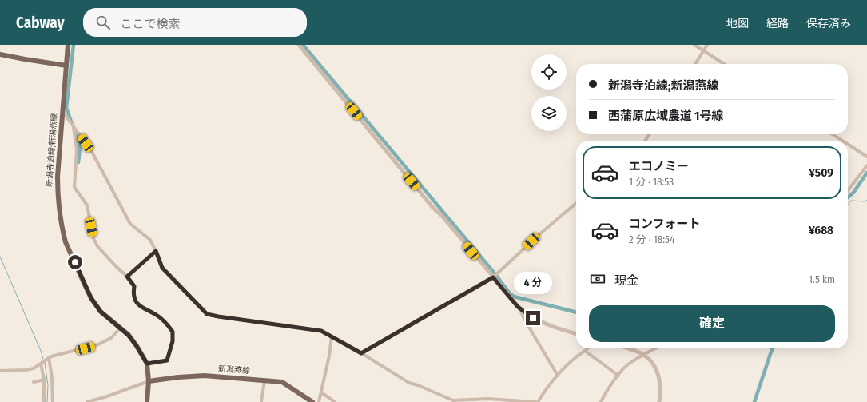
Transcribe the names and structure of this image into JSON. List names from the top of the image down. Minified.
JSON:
{"streets":{"main road":["新潟寺泊線;新潟燕線","新潟燕線"]},"crossings":[["新潟寺泊線;新潟燕線","新潟燕線"]],"page":{"header":"Cabway","search":"ここで検索","nav":["地図","経路","保存済み"],"banner":["新潟寺泊線;新潟燕線","西蒲原広域農道 1号線"],"list":[{"name":"エコノミー","note":"1 分 · 18:53","value":"¥509"},{"name":"コンフォート","note":"2 分 · 18:54","value":"¥688"}],"pay":["現金","1.5 km"],"bubble":"4 分","buttons":"確定"}}
